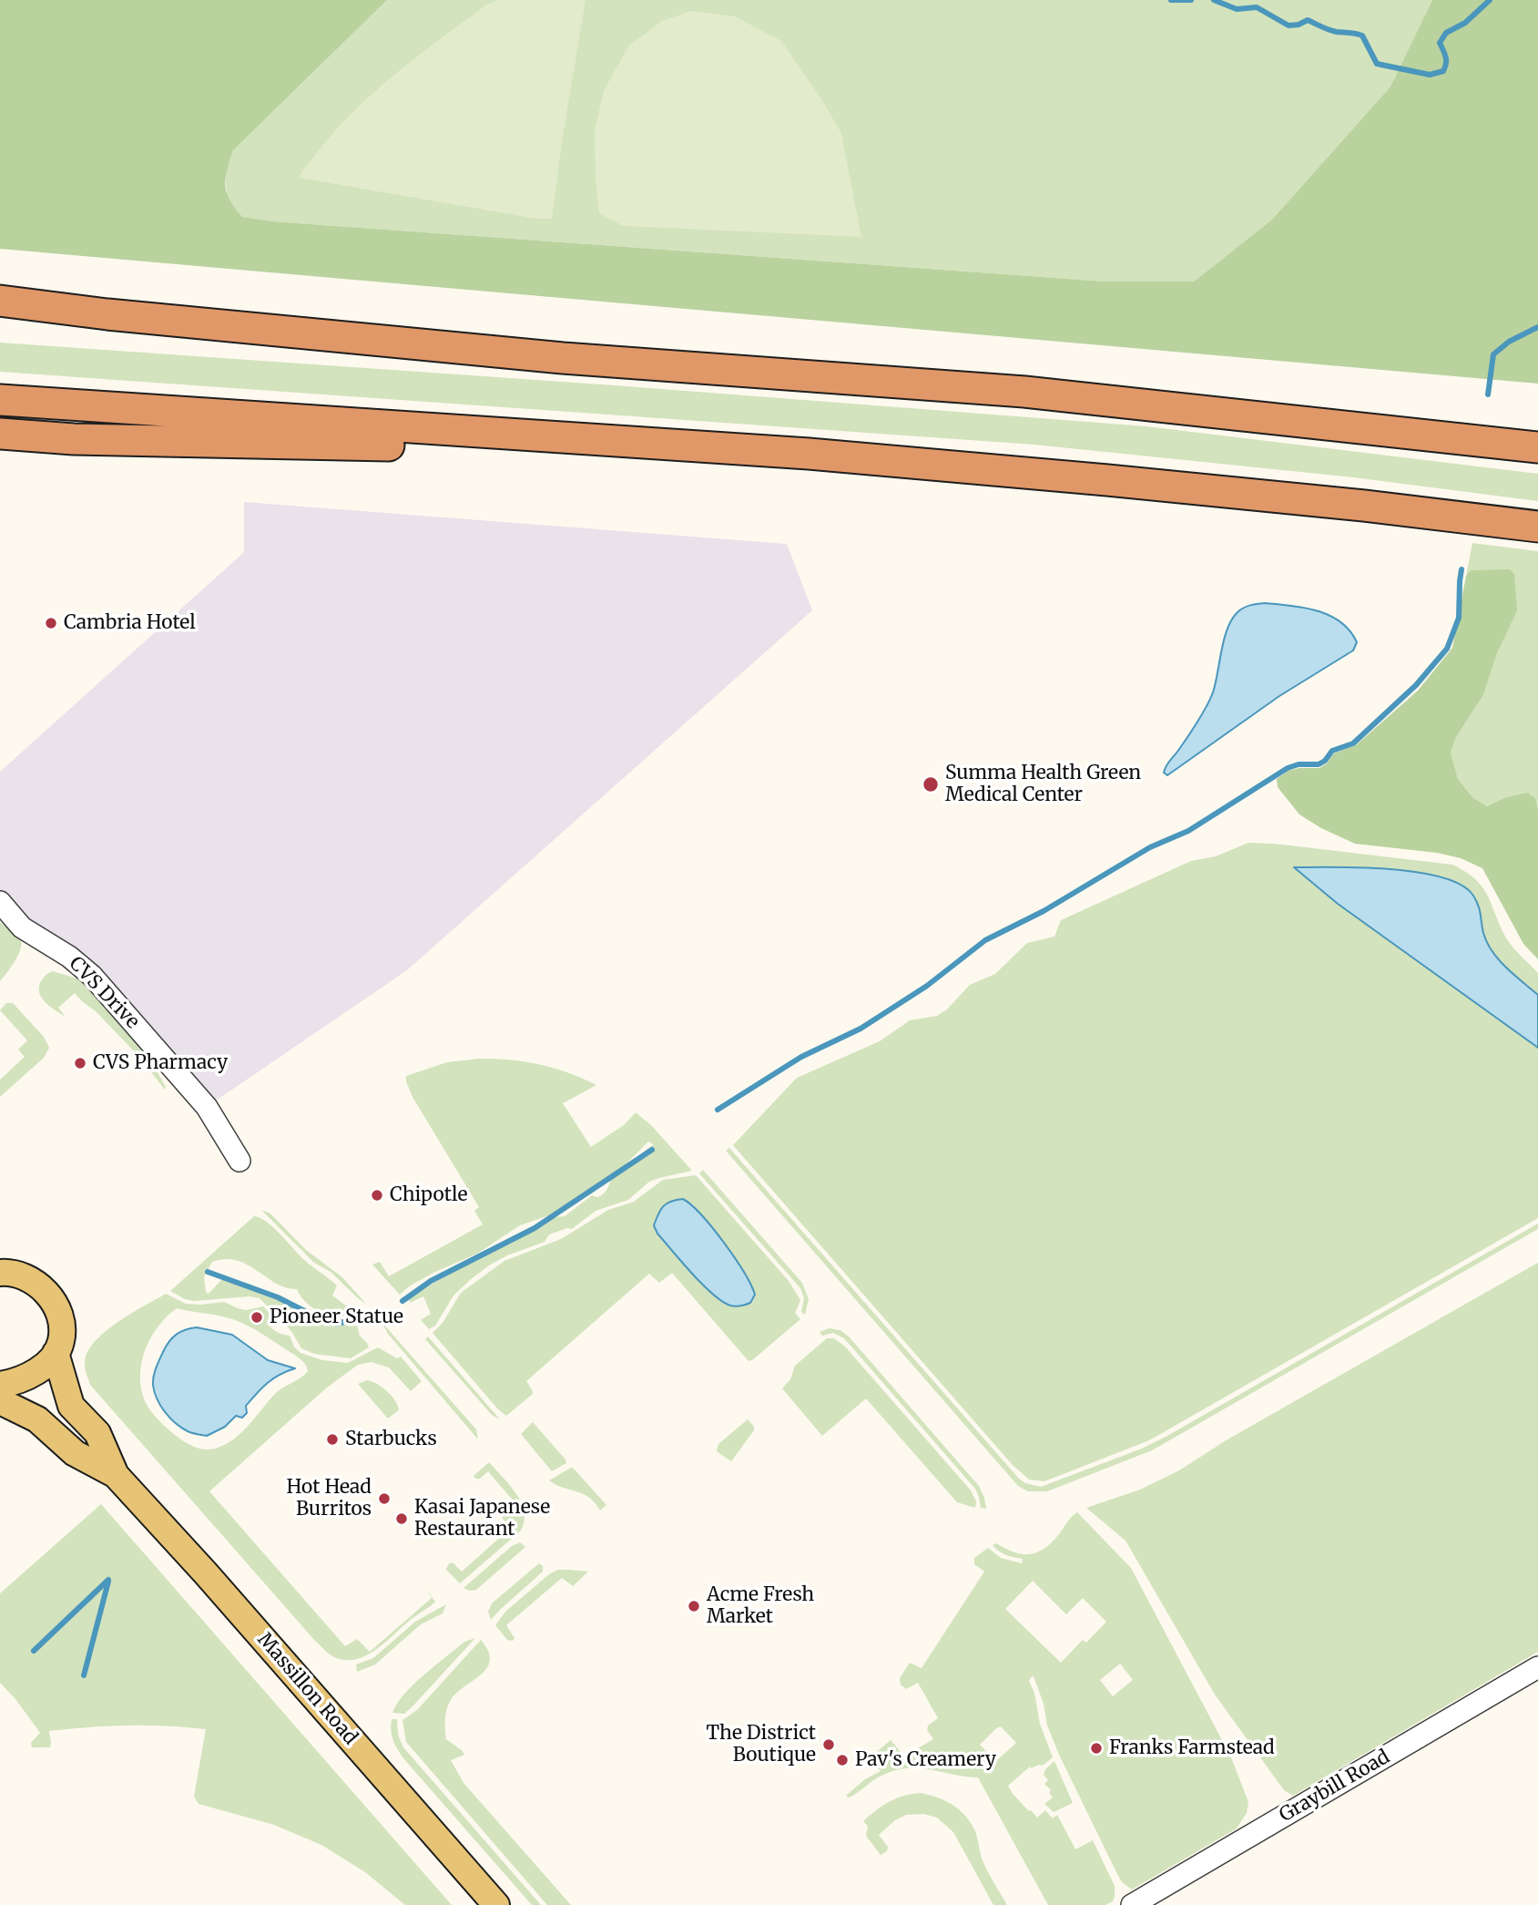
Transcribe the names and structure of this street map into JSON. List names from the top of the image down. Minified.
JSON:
{"streets":{"main road":["Massillon Road"],"street":["CVS Drive","Graybill Road"]},"places":["Cambria Hotel","Summa Health Green Medical Center","CVS Pharmacy","Chipotle","Pioneer Statue","Starbucks","Hot Head Burritos","Kasai Japanese Restaurant","Acme Fresh Market","The District Boutique","Franks Farmstead","Pav's Creamery"]}
